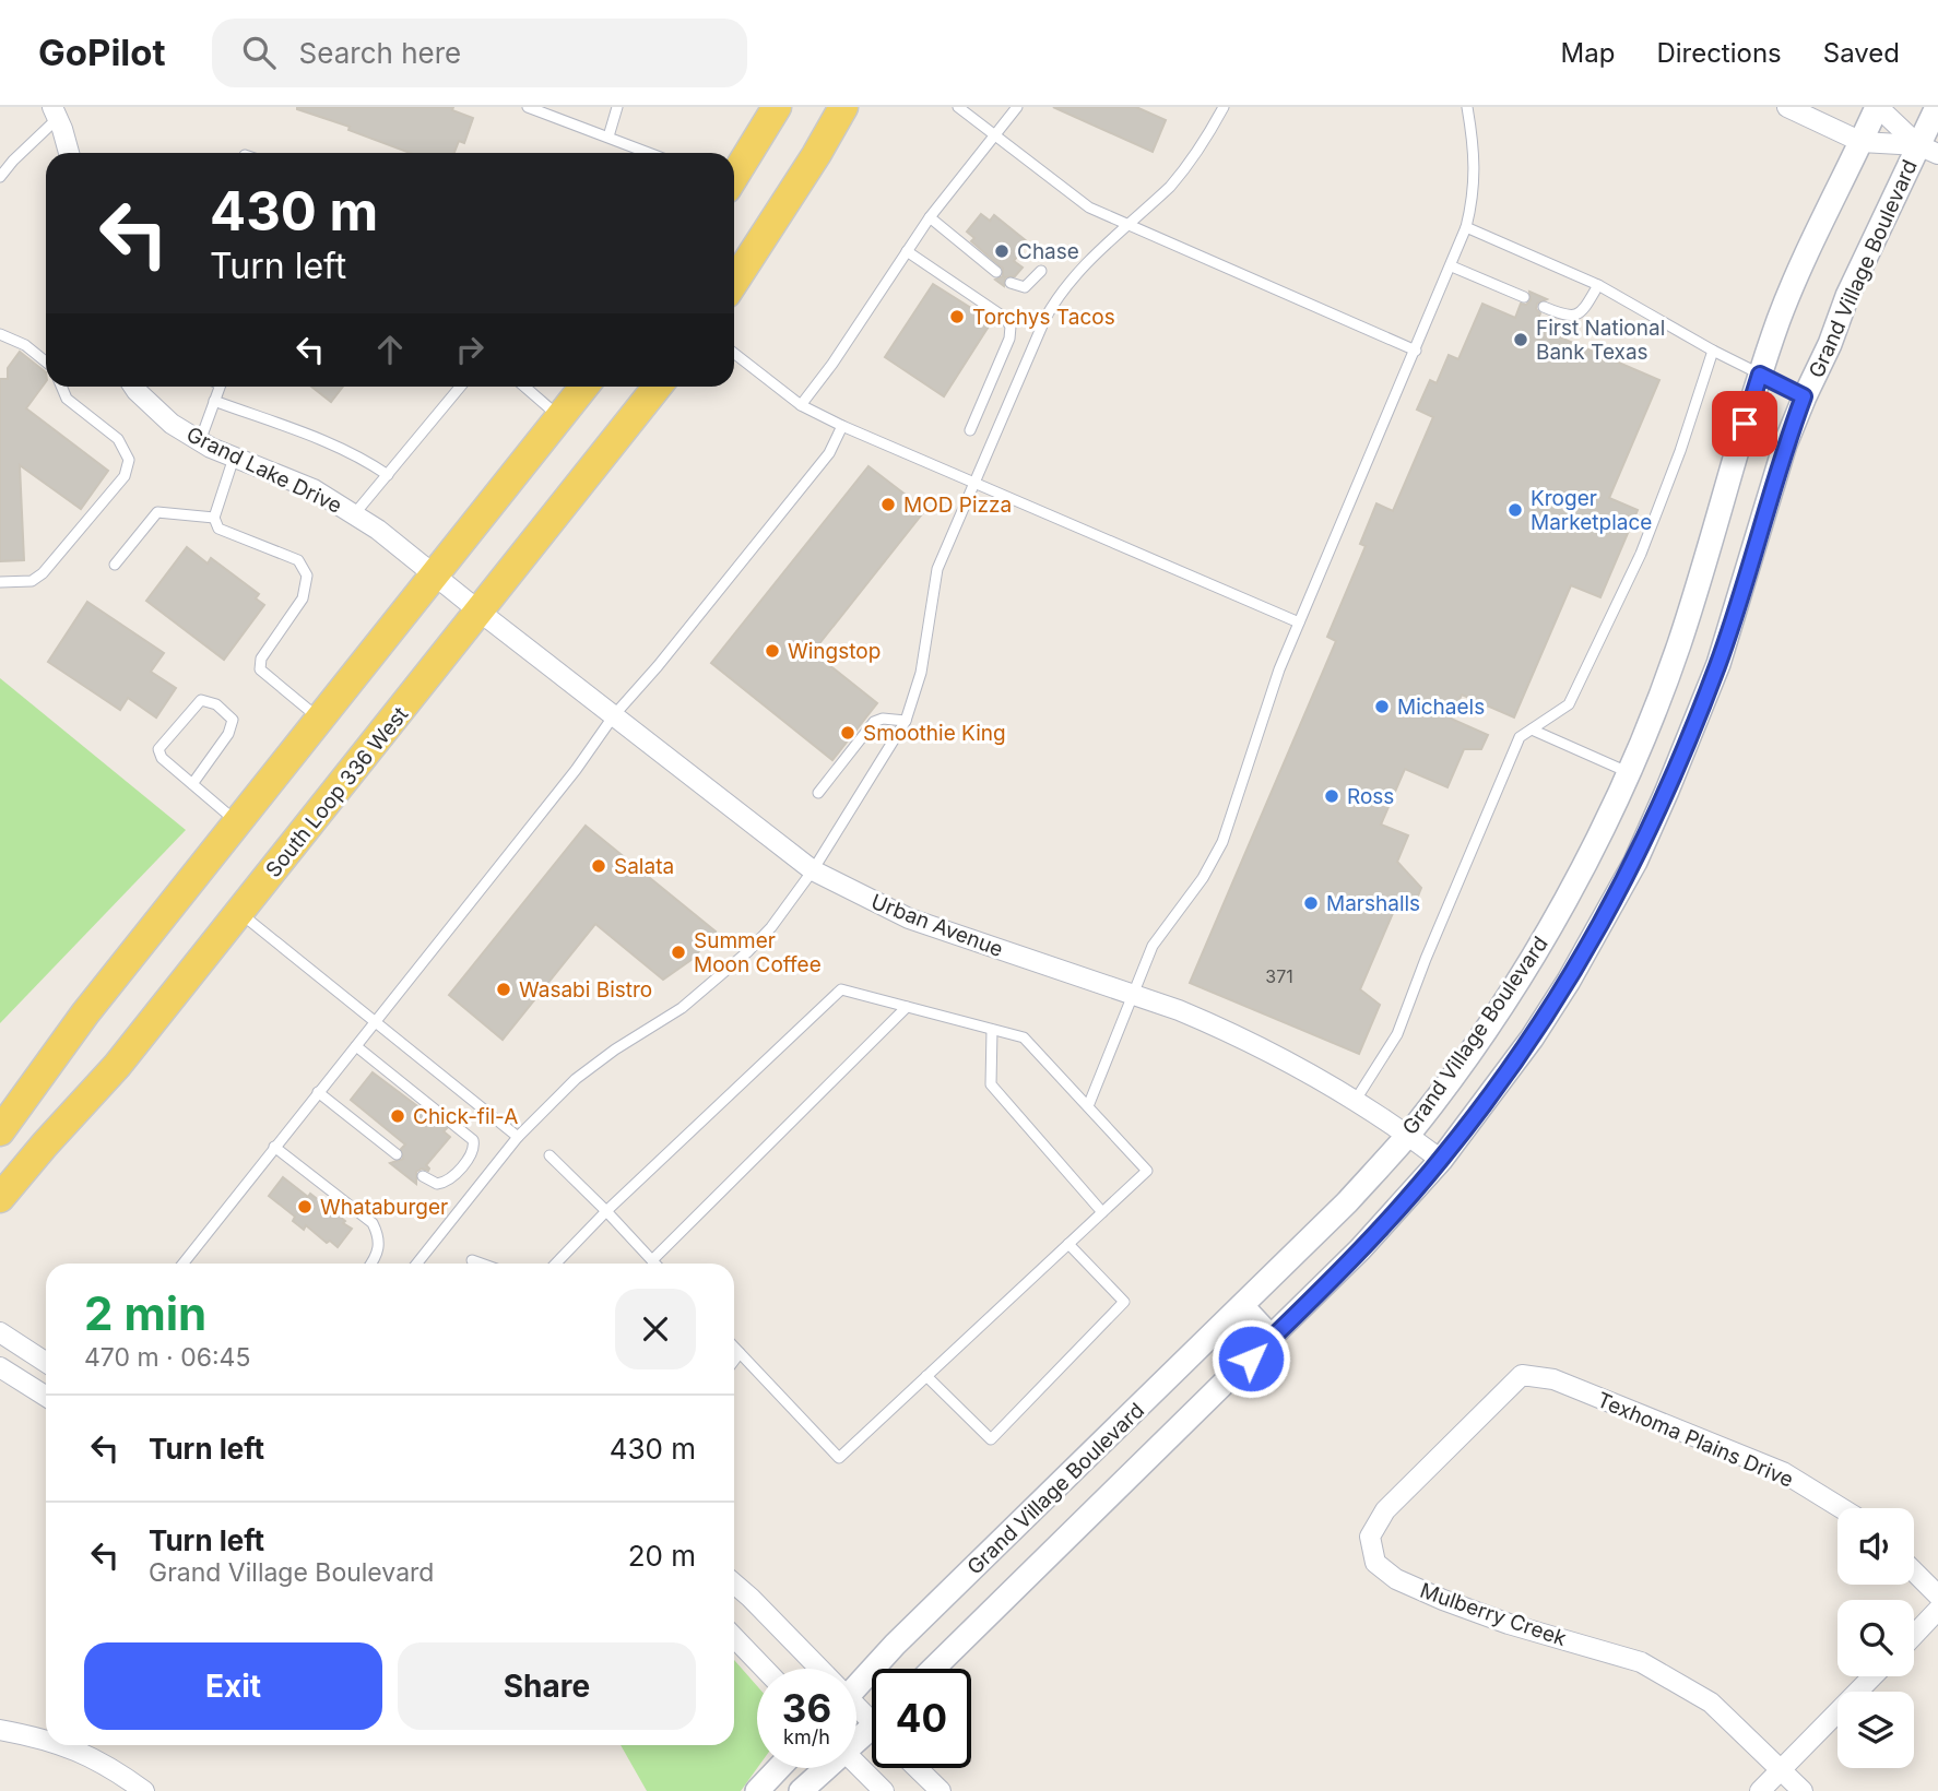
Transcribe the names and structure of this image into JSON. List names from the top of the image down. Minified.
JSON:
{"streets":{"main road":["South Loop 336 West"],"street":["Grand Village Boulevard","Grand Lake Drive","Urban Avenue","Texhoma Plains Drive","Mulberry Creek"]},"crossings":[["Grand Village Boulevard","Urban Avenue"],["Grand Lake Drive","South Loop 336 West"],["Grand Lake Drive","Urban Avenue"],["South Loop 336 West","Urban Avenue"],["Texhoma Plains Drive","Mulberry Creek"]],"places":["Chase","Torchys Tacos","First National Bank Texas","MOD Pizza","Kroger Marketplace","Wingstop","Michaels","Smoothie King","Ross","Salata","Marshalls","Summer Moon Coffee","Wasabi Bistro","Chick-fil-A","Whataburger"],"house_numbers":["371"],"page":{"header":"GoPilot","search":"Search here","nav":["Map","Directions","Saved"],"turn":["430 m","Turn left"],"heading":["2 min","470 m · 06:45"],"list":[{"name":"Turn left","value":"430 m"},{"name":"Turn left","note":"Grand Village Boulevard","value":"20 m"}],"buttons":["Exit","Share"],"speed":"36 km/h","limit":"40"}}
